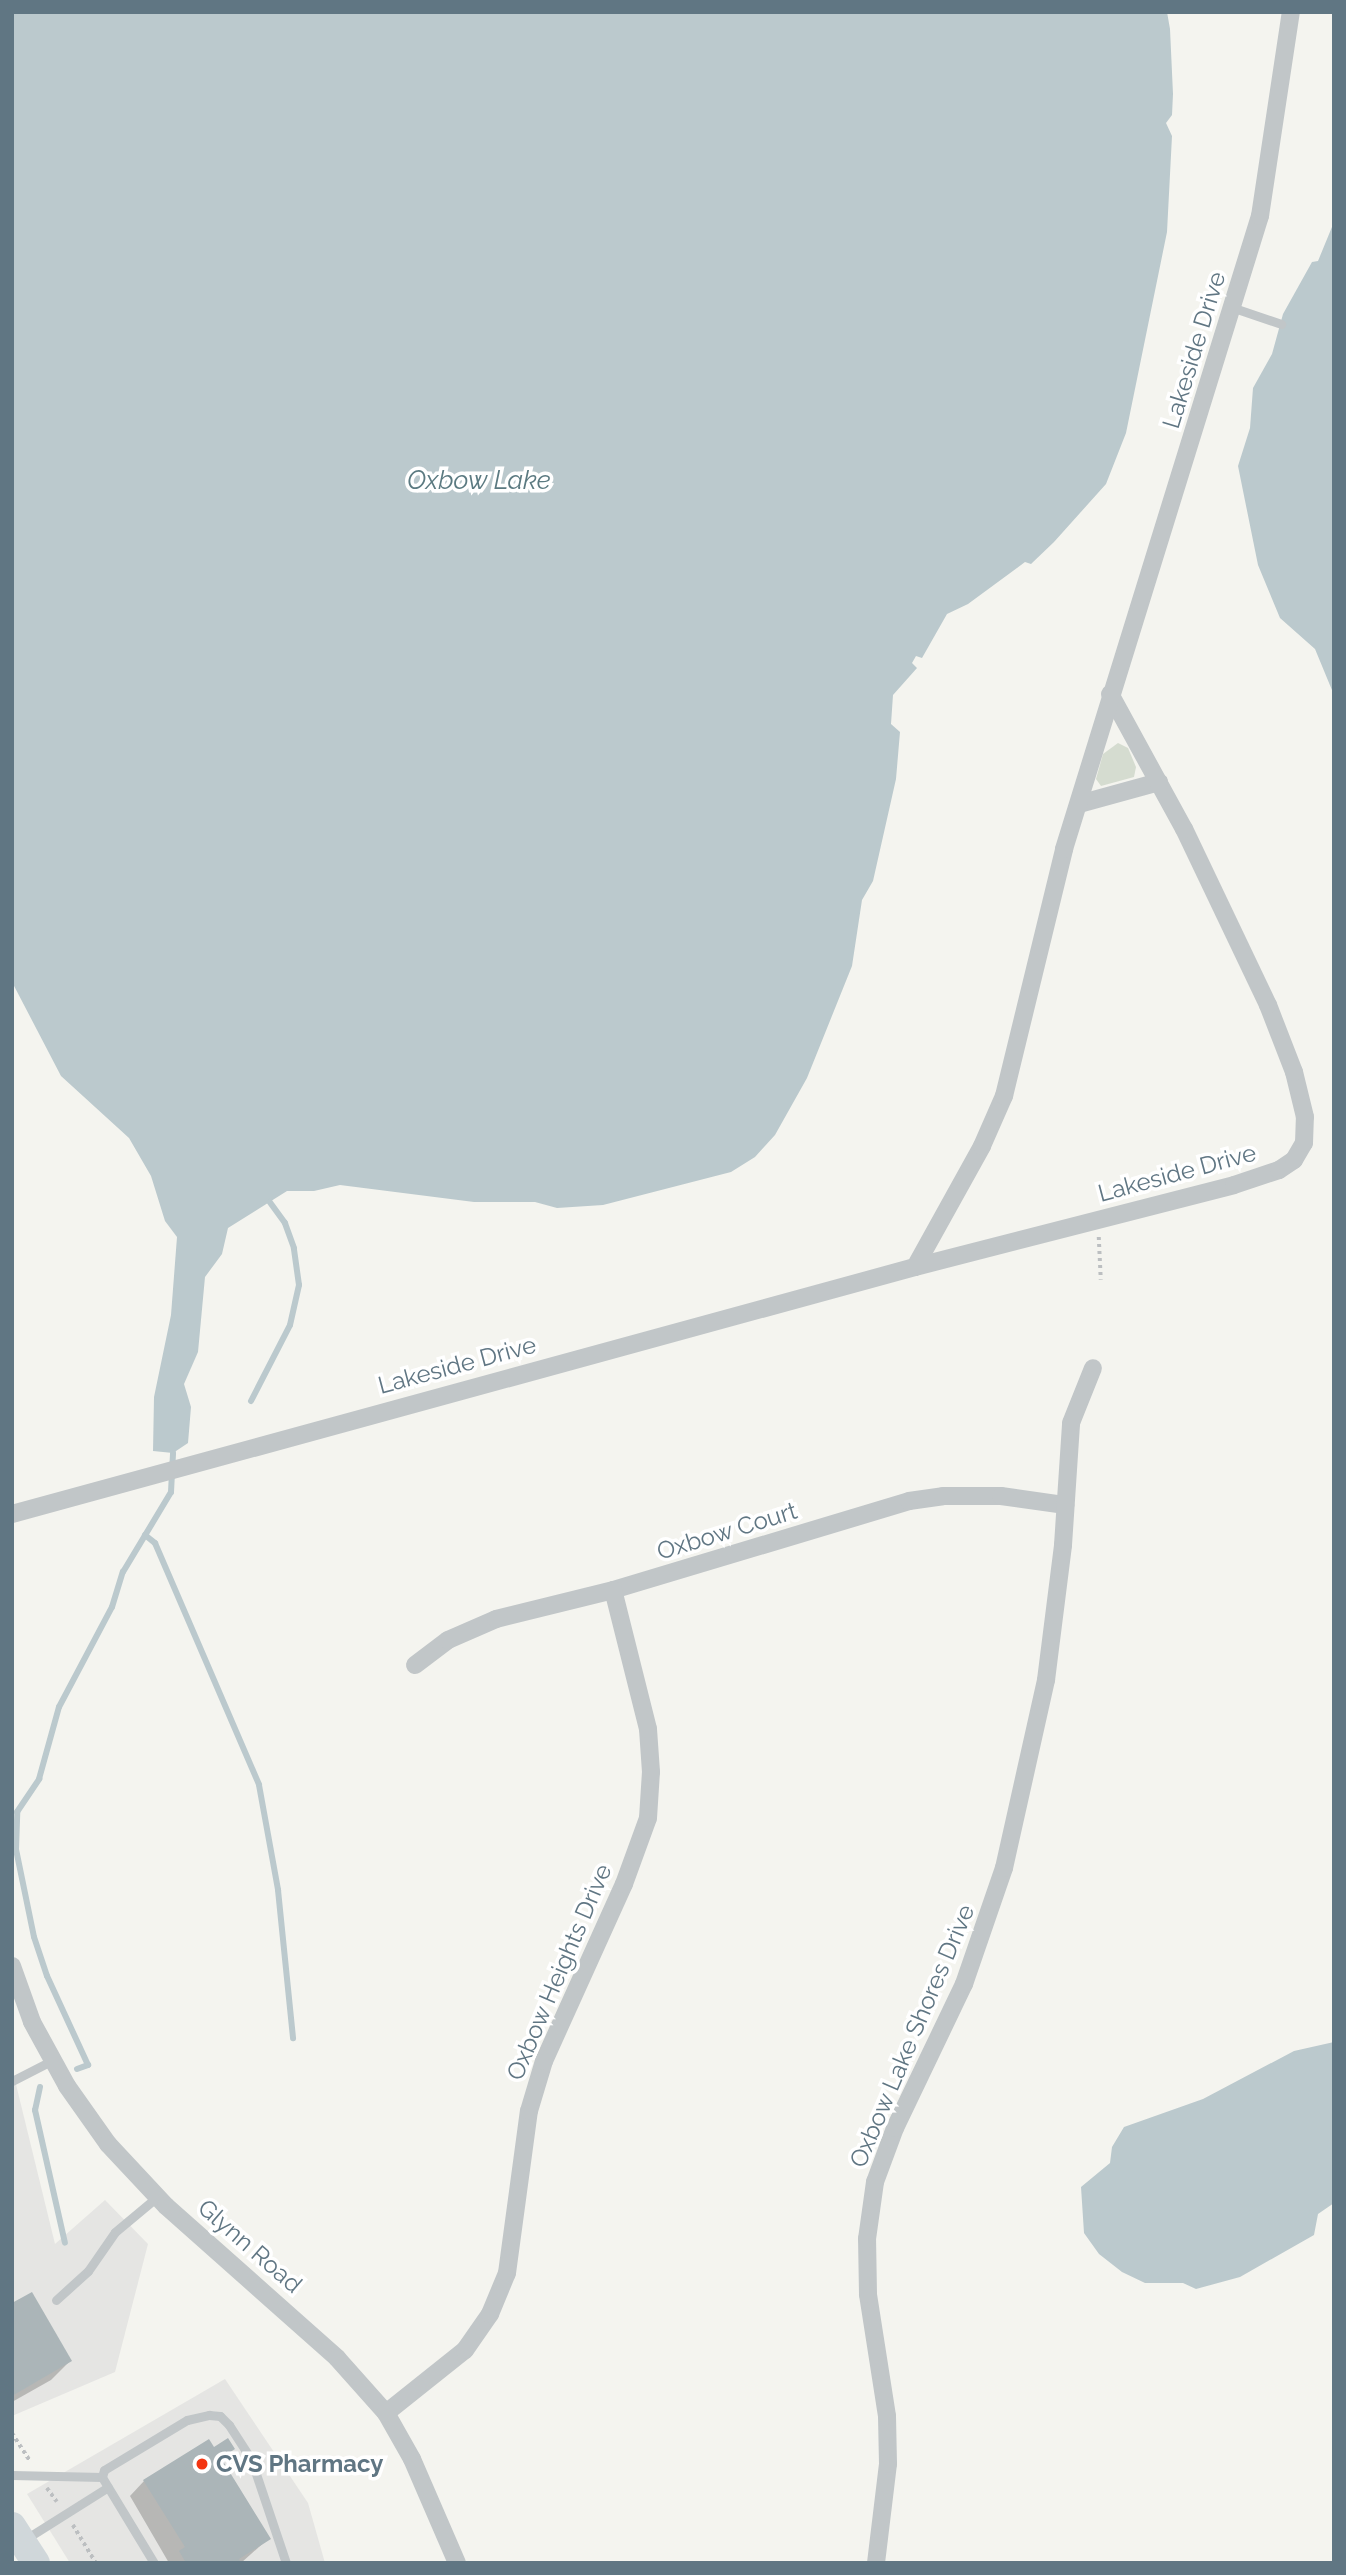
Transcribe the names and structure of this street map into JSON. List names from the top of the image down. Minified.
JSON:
{"streets":{"street":["Lakeside Drive","Oxbow Court","Oxbow Heights Drive","Oxbow Lake Shores Drive","Glynn Road"]},"crossings":[["Oxbow Court","Oxbow Heights Drive"],["Oxbow Court","Oxbow Lake Shores Drive"],["Oxbow Heights Drive","Glynn Road"]],"water":["Oxbow Lake"],"places":["CVS Pharmacy"]}
